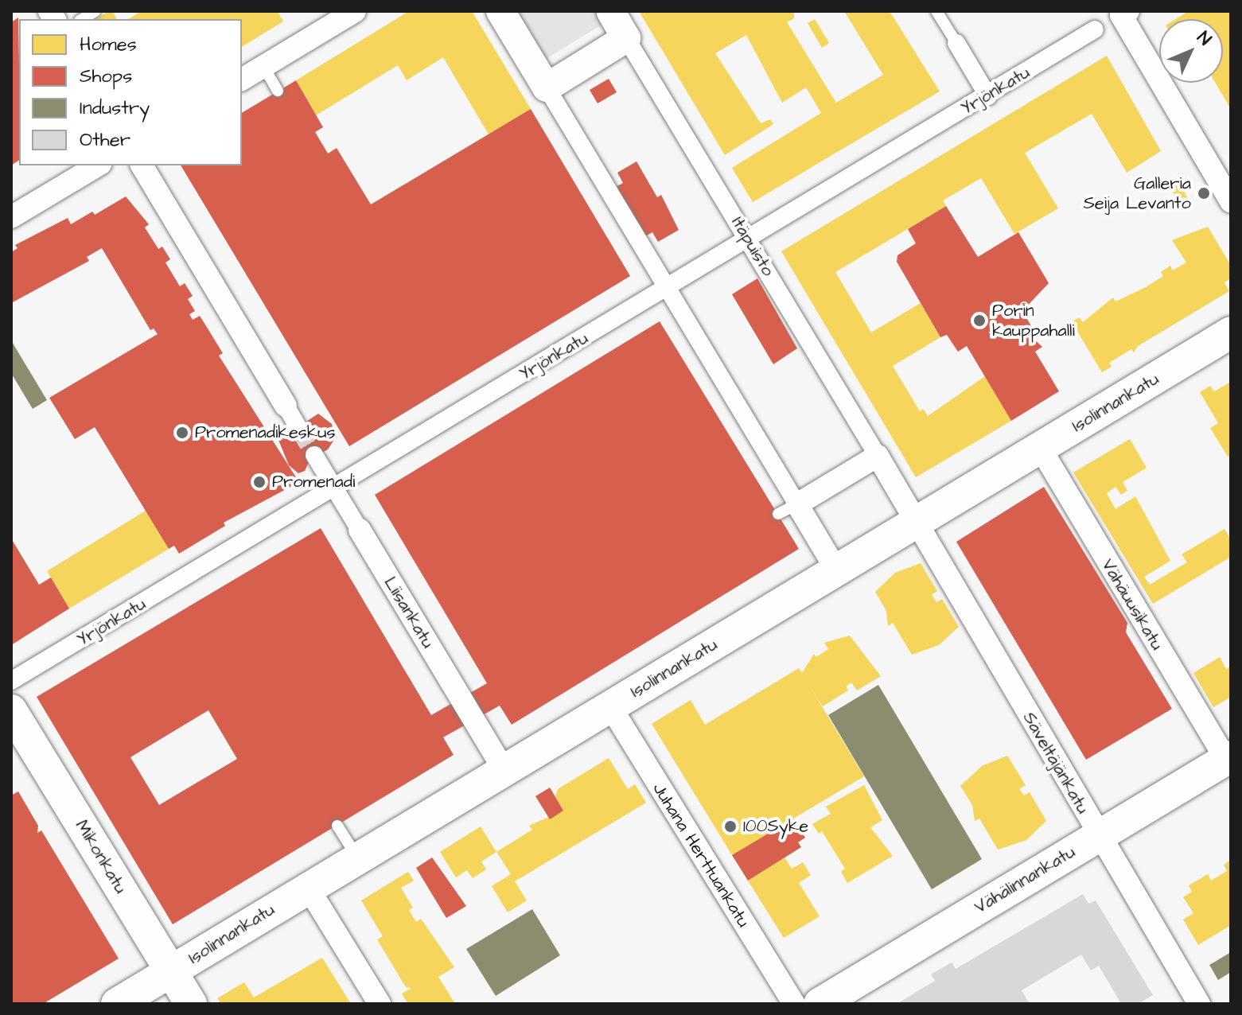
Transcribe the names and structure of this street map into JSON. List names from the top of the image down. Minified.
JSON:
{"streets":{"main road":["Isolinnankatu","Mikonkatu","Vähälinnankatu"],"street":["Yrjönkatu","Itäpuisto","Vähäuusikatu","Liisankatu","Säveltäjänkatu","Juhana Herttuankatu"]},"crossings":[["Yrjönkatu","Itäpuisto"],["Yrjönkatu","Liisankatu"],["Itäpuisto","Isolinnankatu"],["Itäpuisto","Säveltäjänkatu"],["Isolinnankatu","Vähäuusikatu"],["Isolinnankatu","Liisankatu"],["Isolinnankatu","Säveltäjänkatu"],["Isolinnankatu","Juhana Herttuankatu"],["Isolinnankatu","Mikonkatu"],["Vähäuusikatu","Vähälinnankatu"],["Säveltäjänkatu","Vähälinnankatu"]],"places":["Galleria Seija Levanto","Porin kauppahalli","Promenadikeskus","Promenadi","100Syke"],"legend":["Homes","Shops","Industry","Other"],"north":"top right"}
